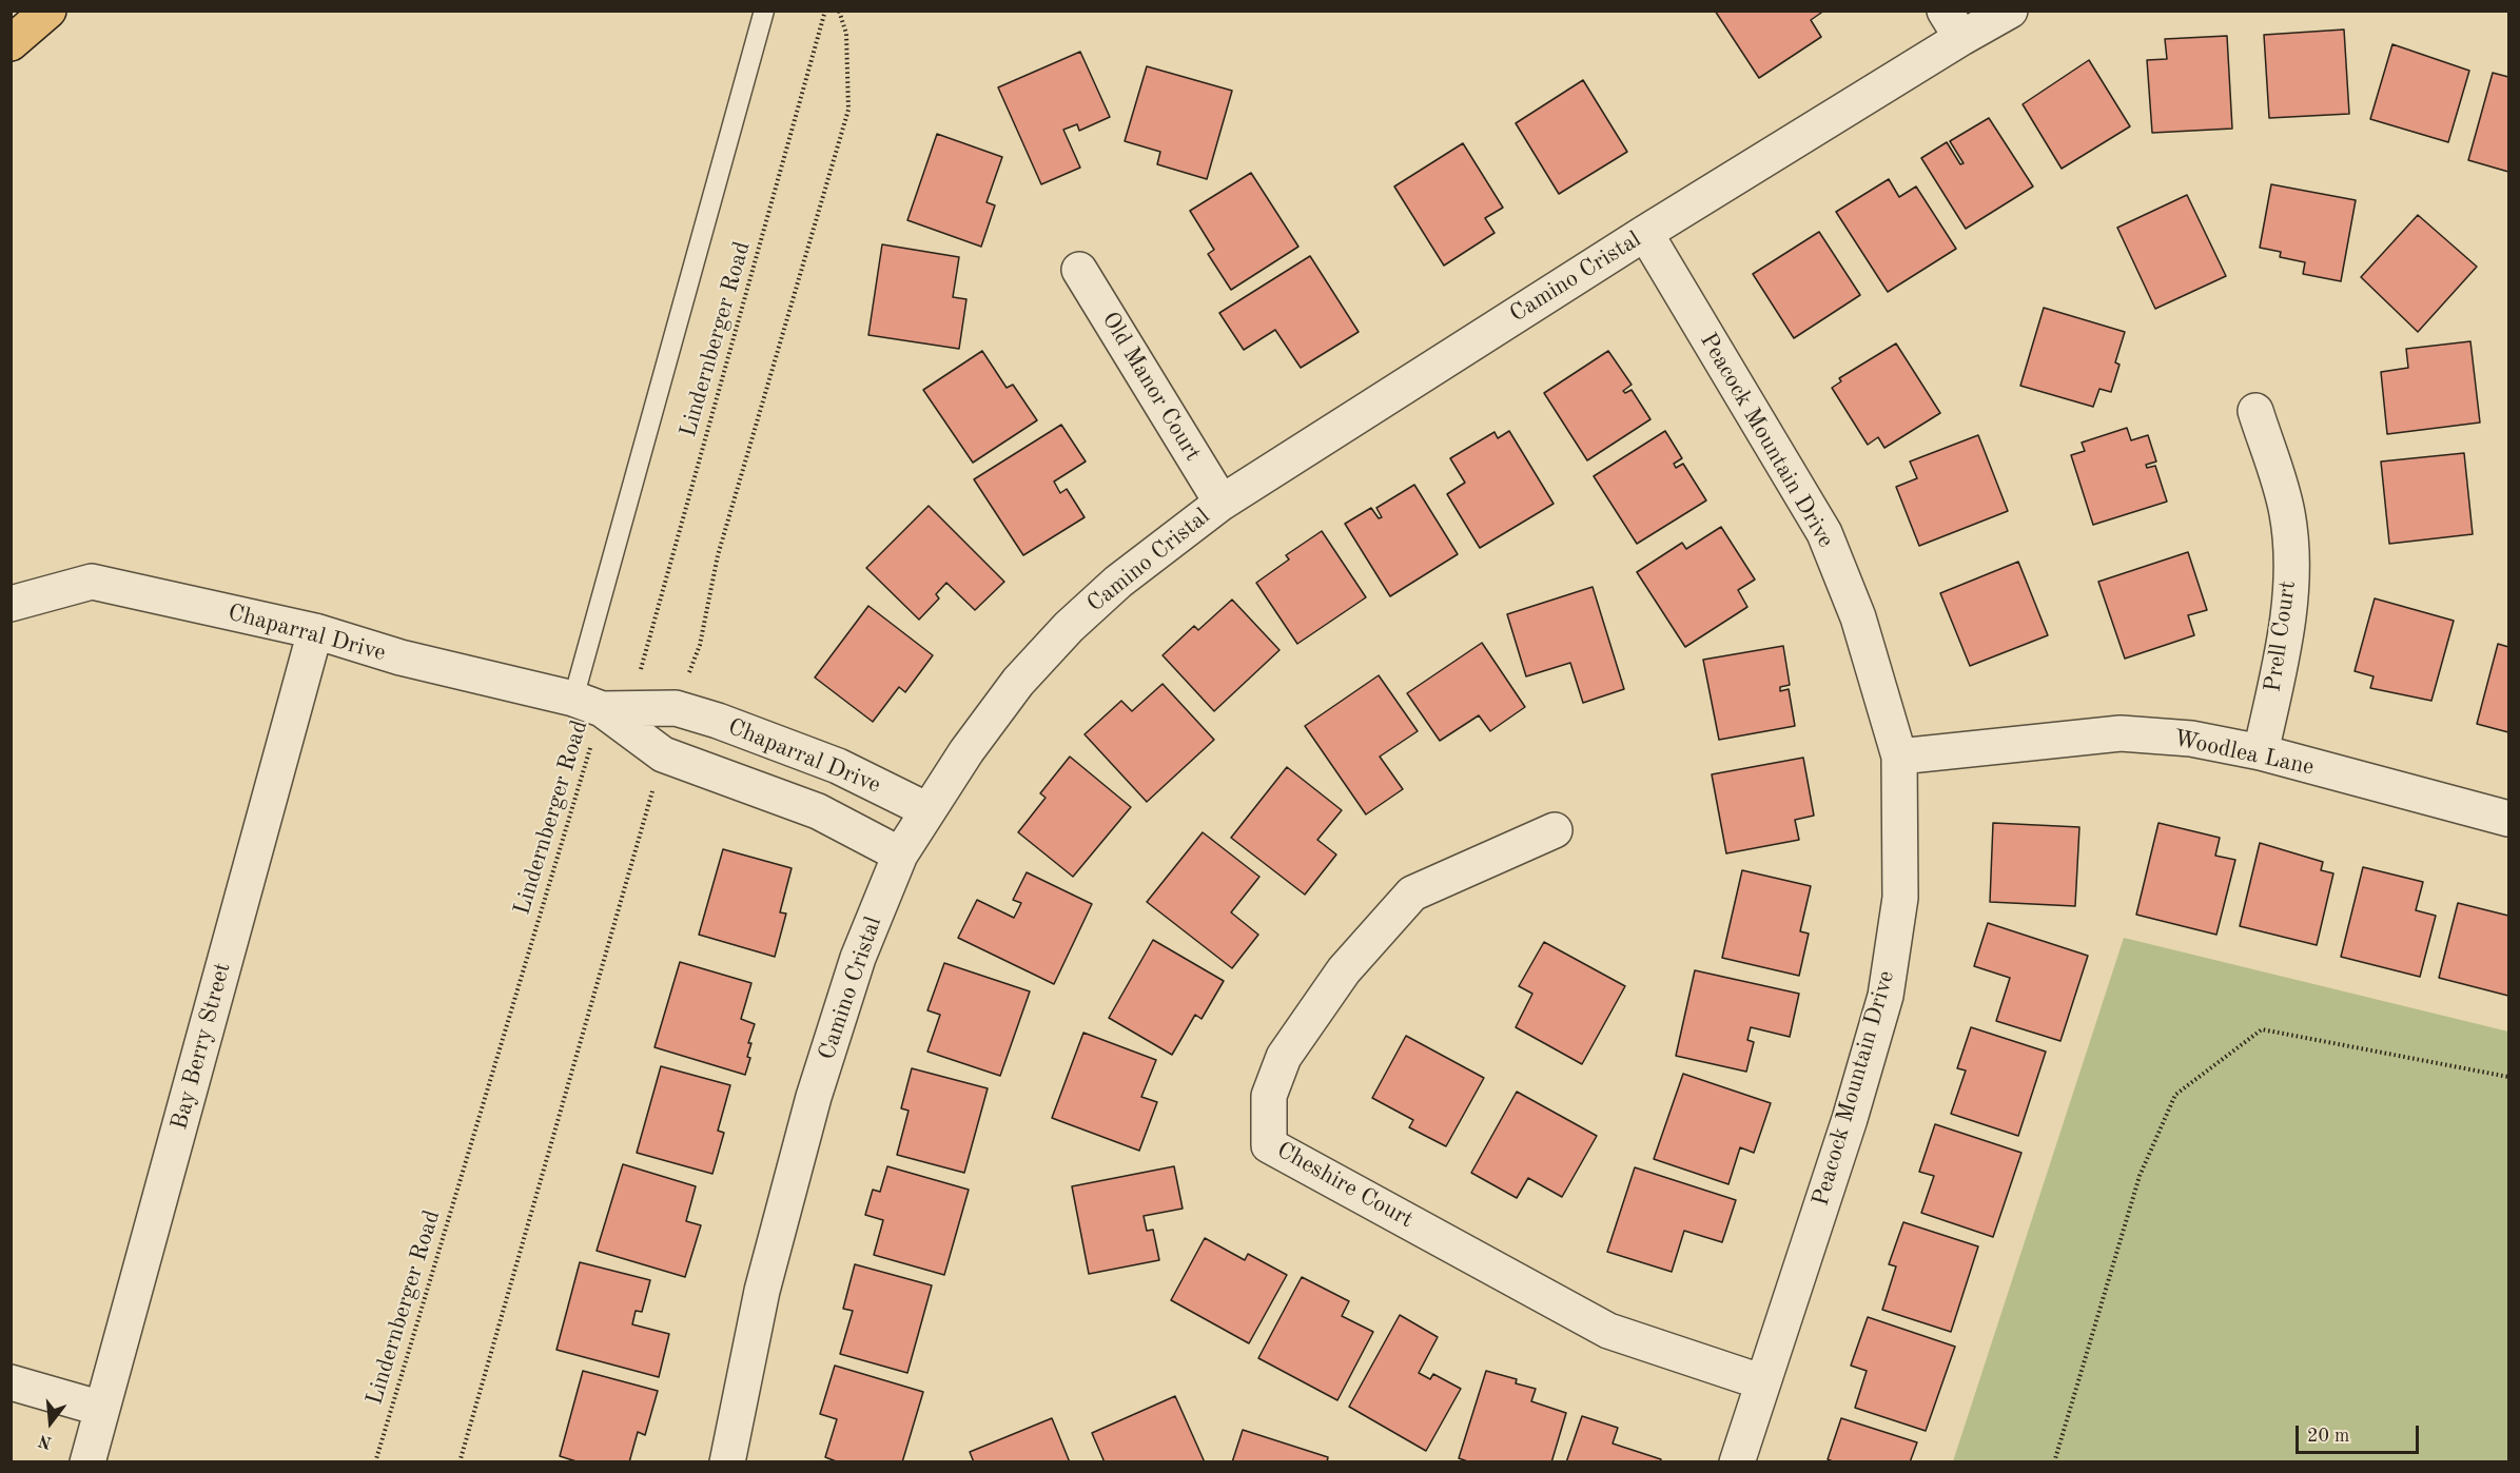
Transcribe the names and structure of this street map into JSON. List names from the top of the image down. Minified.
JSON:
{"streets":{"street":["Camino Cristal","Old Manor Court","Peacock Mountain Drive","Chaparral Drive","Prell Court","Woodlea Lane","Bay Berry Street","Cheshire Court"],"path":["Lindernberger Road"]},"crossings":[["Camino Cristal","Old Manor Court"],["Camino Cristal","Peacock Mountain Drive"],["Camino Cristal","Chaparral Drive"],["Lindernberger Road","Chaparral Drive"],["Peacock Mountain Drive","Woodlea Lane"],["Peacock Mountain Drive","Cheshire Court"],["Chaparral Drive","Bay Berry Street"],["Prell Court","Woodlea Lane"]],"scale_bar":"20 m","north":"bottom"}
